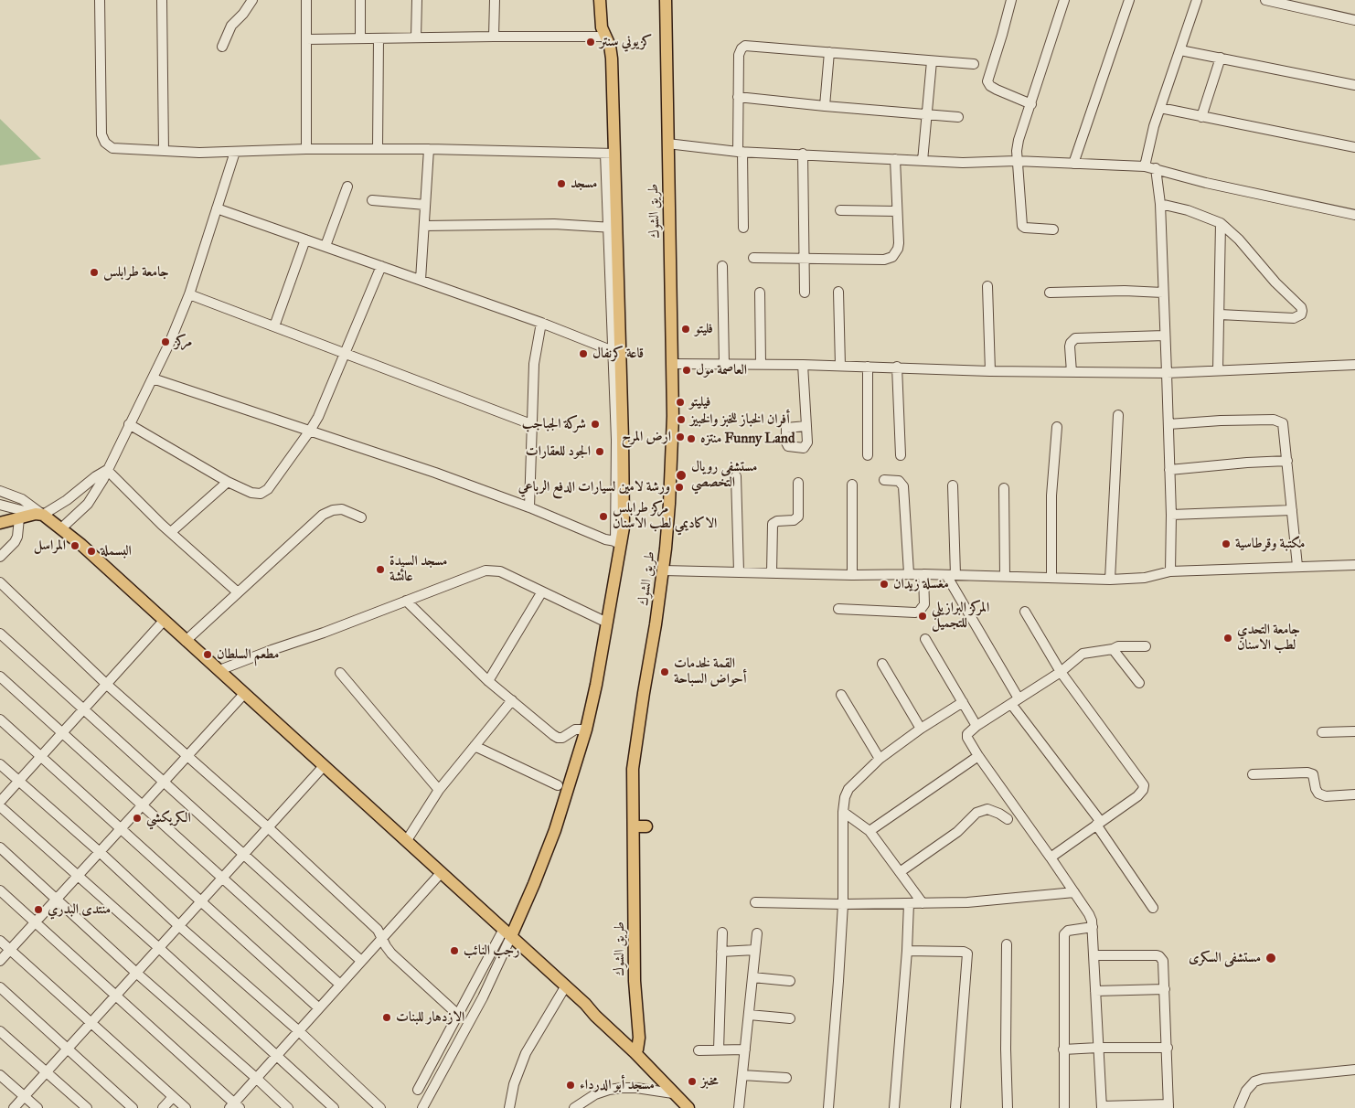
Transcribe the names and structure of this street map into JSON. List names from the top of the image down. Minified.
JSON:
{"streets":{"main road":["طريق الشوك"]},"places":["كزيوني سنتر","مسجد","جامعة طرابلس","فليتو","مركز","قاعة كرنفال","العاصمة مول","فيليتو","أفران الخباز للخبز والخبيز","شركة الجباجب","ارض المرح","منتزه Funny Land","الجود للعقارات","مستشفى رويال التخصصي","ورشة لامين لسيارات الدفع الرباعي","مركز طرابلس الاكاديمي لطب الاسنان","مكتبة وقرطاسية","المراسل","البسملة","مسجد السيدة عائشة","مغسلة زيدان","المركز البرازيلي للتجميل","جامعة التحدي لطب الاسنان","مطعم السلطان","القمة لخدمات أحواض السباحة","الكريكشي","منتدى البدري","رجب النائب","مستشفى السكرى","الازدهار للبنات","مخبز","مسجد أبو الدرداء"]}
